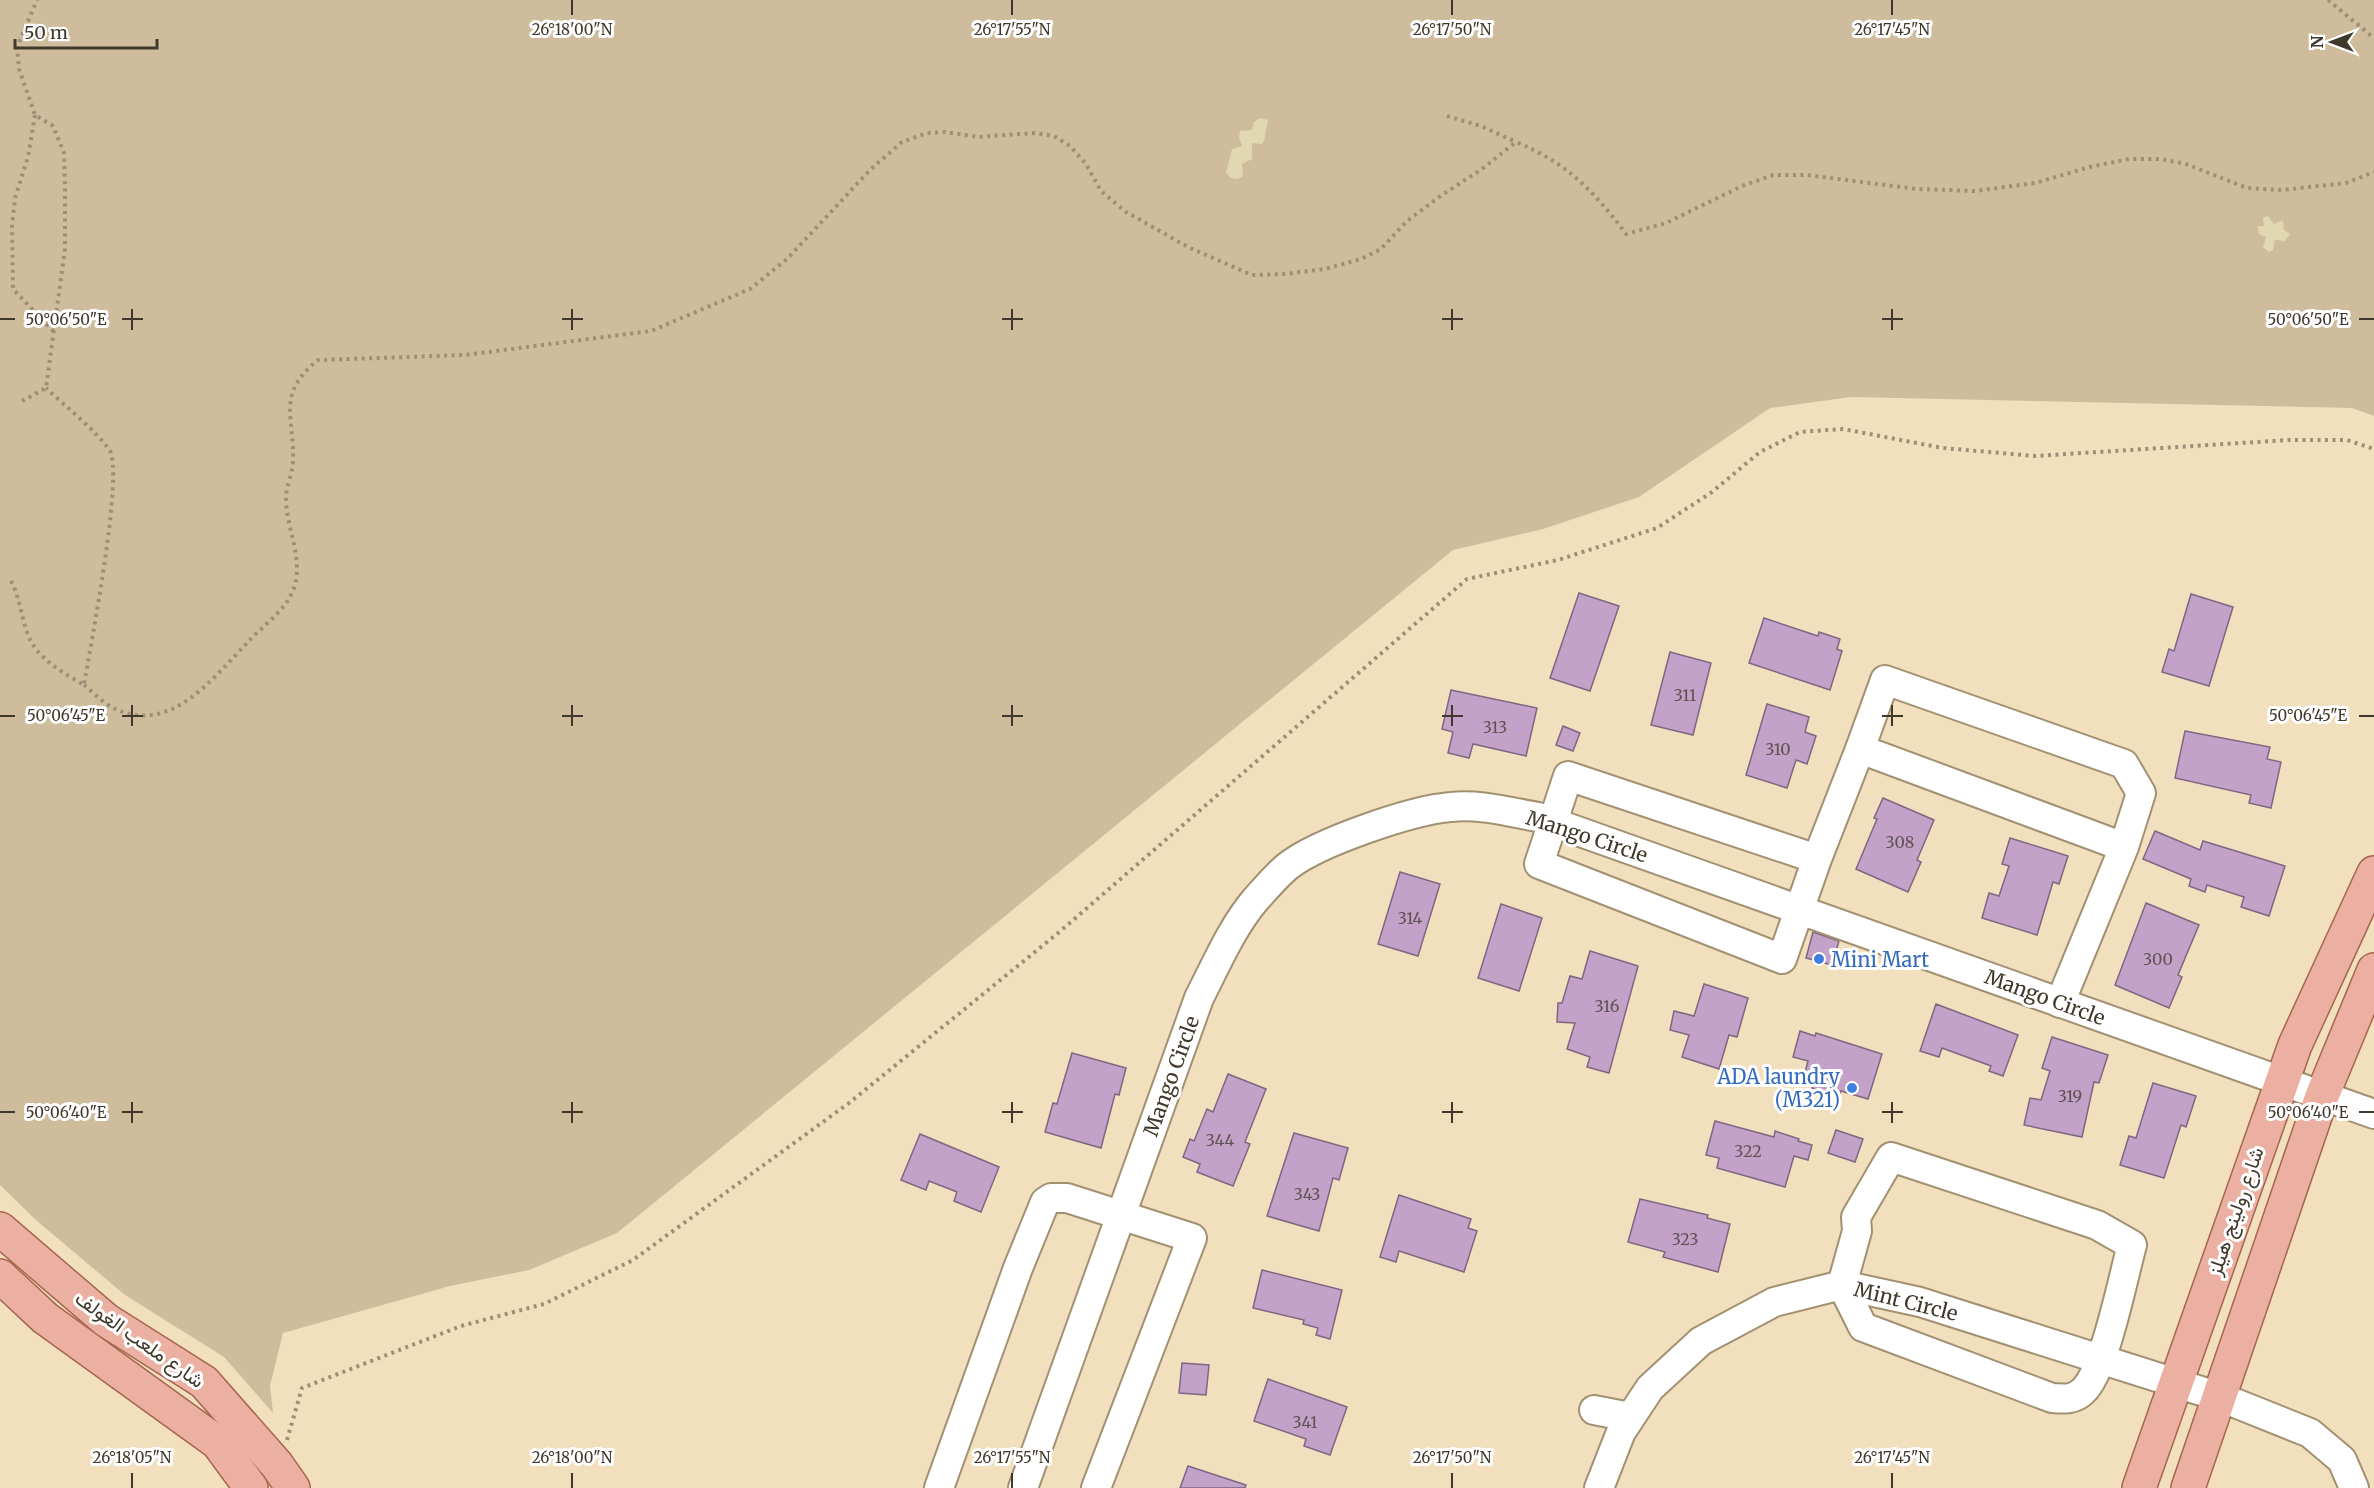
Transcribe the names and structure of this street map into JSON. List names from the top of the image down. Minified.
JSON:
{"streets":{"main road":["شارع رولينج هيلز","شارع ملعب الغولف"],"street":["Mango Circle","Mint Circle"]},"crossings":[["Mango Circle","شارع رولينج هيلز"],["شارع رولينج هيلز","Mint Circle"]],"places":["Mini Mart","ADA laundry (M321)"],"house_numbers":["311","313","310","308","314","300","316","319","344","322","343","323","341"],"scale_bar":"50 m","north":"left","coordinates":["26°18'00\"N","26°17'55\"N","26°17'50\"N","26°17'45\"N","50°06'50\"E","50°06'45\"E","50°06'40\"E","26°18'05\"N"]}
